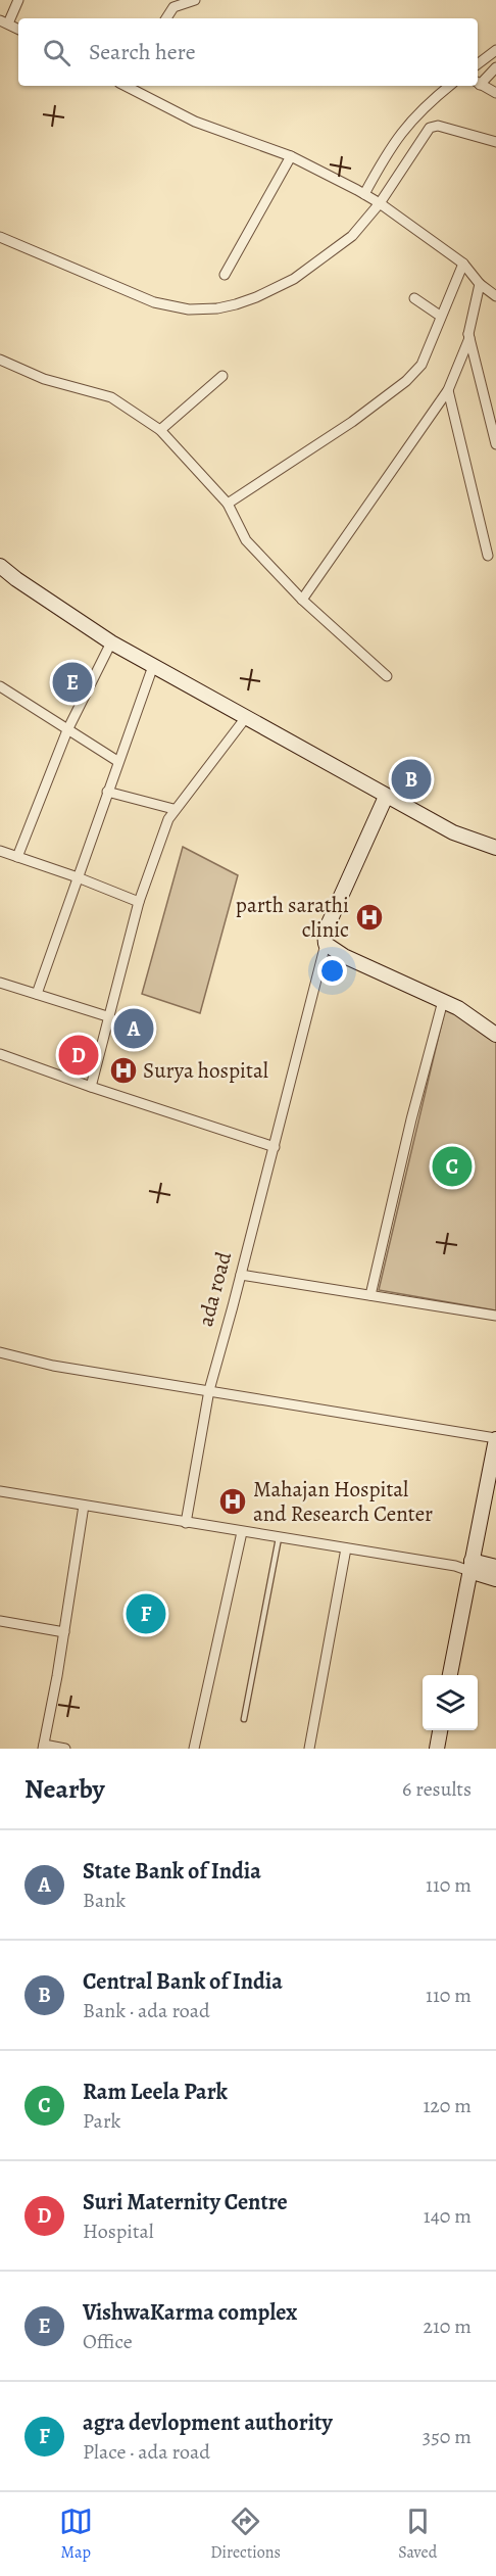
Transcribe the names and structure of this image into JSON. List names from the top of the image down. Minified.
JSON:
{"streets":{"street":["ada road"]},"places":{"hospital":["parth sarathi clinic","Surya hospital","Mahajan Hospital and Research Center"]},"page":{"search":"Search here","pins":["E","B","A","D","C","F"],"heading":["Nearby","6 results"],"list":[{"mark":"A","name":"State Bank of India","note":"Bank","value":"110 m"},{"mark":"B","name":"Central Bank of India","note":"Bank · ada road","value":"110 m"},{"mark":"C","name":"Ram Leela Park","note":"Park","value":"120 m"},{"mark":"D","name":"Suri Maternity Centre","note":"Hospital","value":"140 m"},{"mark":"E","name":"VishwaKarma complex","note":"Office","value":"210 m"},{"mark":"F","name":"agra devlopment authority","note":"Place · ada road","value":"350 m"}],"nav":["Map","Directions","Saved"]}}
